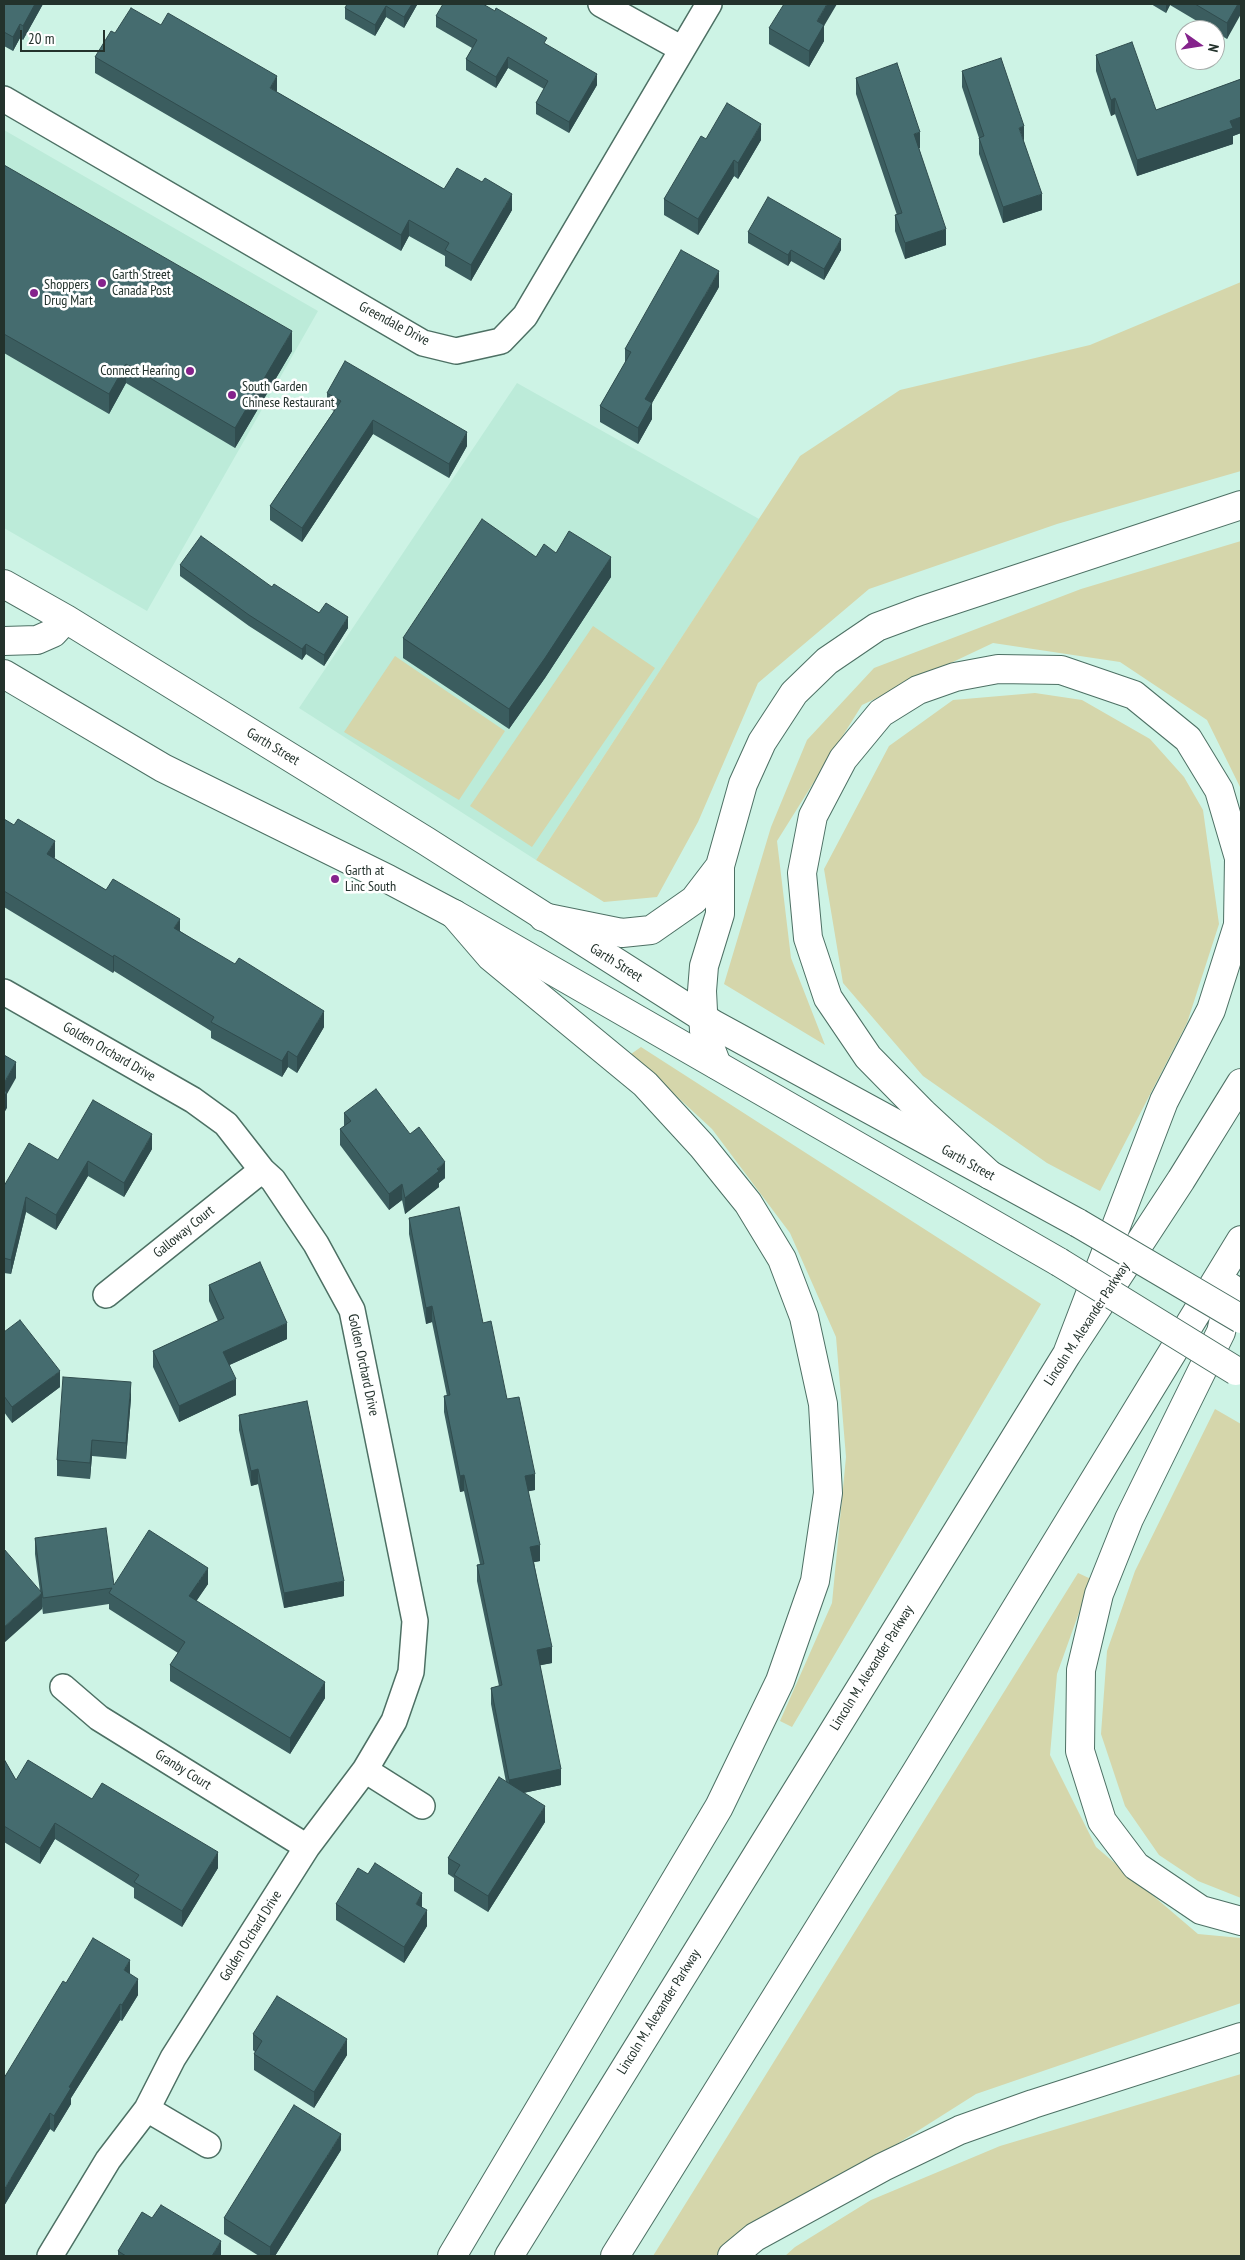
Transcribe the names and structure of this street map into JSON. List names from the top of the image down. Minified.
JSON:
{"streets":{"main road":["Garth Street","Lincoln M. Alexander Parkway"],"street":["Greendale Drive","Golden Orchard Drive","Galloway Court","Granby Court"]},"crossings":[["Golden Orchard Drive","Galloway Court"],["Golden Orchard Drive","Granby Court"]],"places":["Garth Street Canada Post","Shoppers Drug Mart","Connect Hearing","South Garden Chinese Restaurant","Garth at Linc South"],"scale_bar":"20 m","north":"right"}
